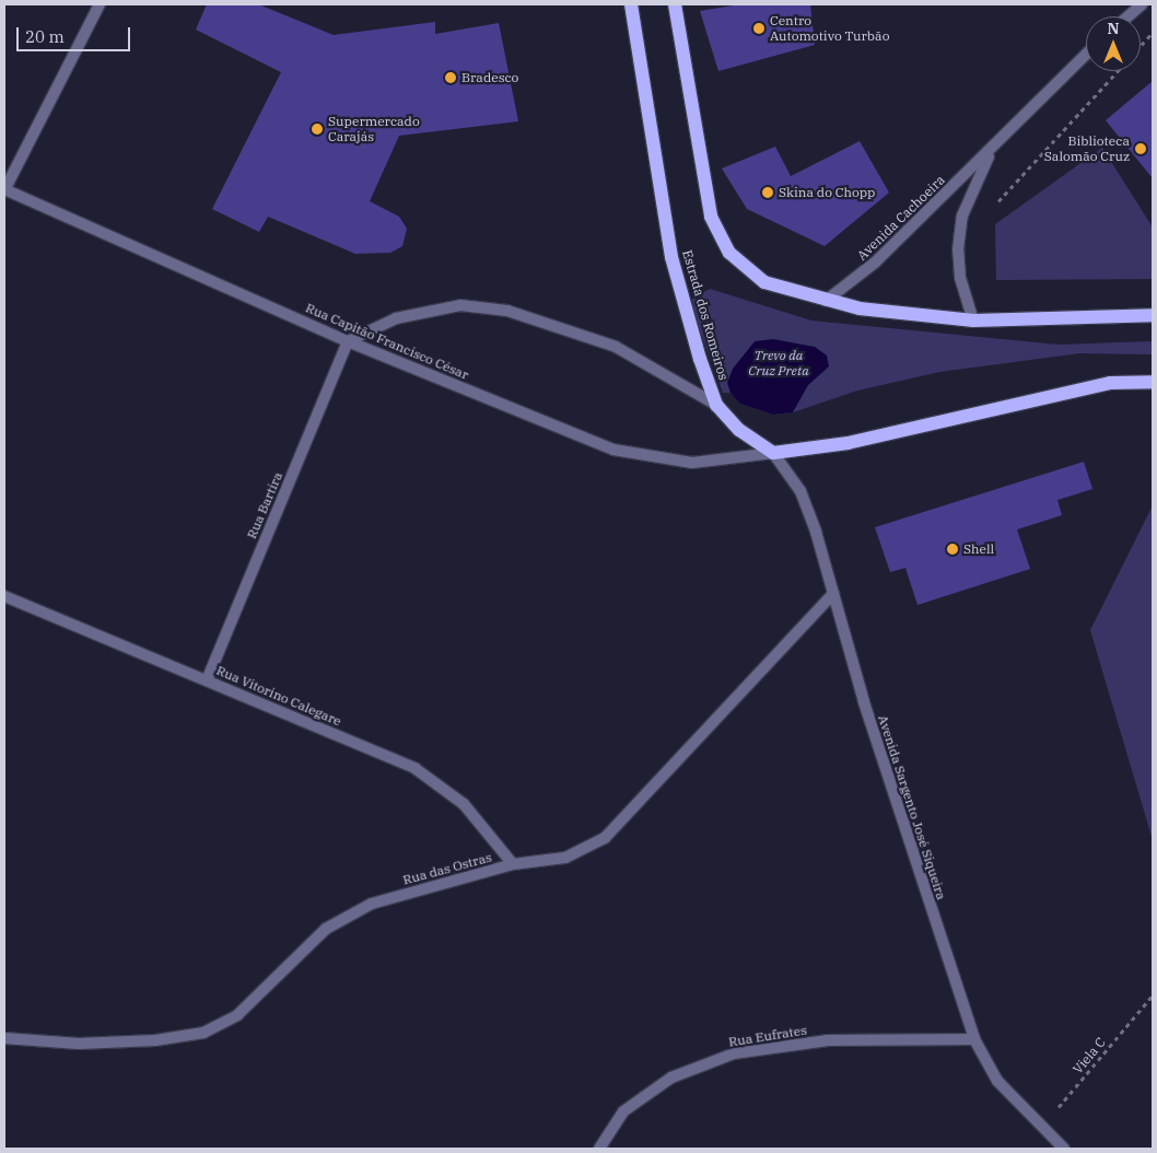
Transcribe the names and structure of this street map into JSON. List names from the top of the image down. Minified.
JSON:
{"streets":{"main road":["Estrada dos Romeiros"],"street":["Avenida Cachoeira","Rua Capitão Francisco César","Rua Bartira","Rua Vitorino Calegare","Avenida Sargento José Siqueira","Rua das Ostras","Rua Eufrates"],"path":["Viela C"]},"crossings":[["Estrada dos Romeiros","Rua Capitão Francisco César"],["Estrada dos Romeiros","Avenida Sargento José Siqueira"],["Rua Capitão Francisco César","Rua Bartira"],["Rua Capitão Francisco César","Avenida Sargento José Siqueira"],["Rua Bartira","Rua Vitorino Calegare"],["Rua Vitorino Calegare","Rua das Ostras"],["Avenida Sargento José Siqueira","Rua das Ostras"],["Avenida Sargento José Siqueira","Rua Eufrates"],["Avenida Sargento José Siqueira","Viela C"]],"parks":["Trevo da Cruz Preta"],"places":["Centro Automotivo Turbão","Bradesco","Supermercado Carajás","Biblioteca Salomão Cruz","Skina do Chopp","Shell"],"scale_bar":"20 m","north":"top"}
